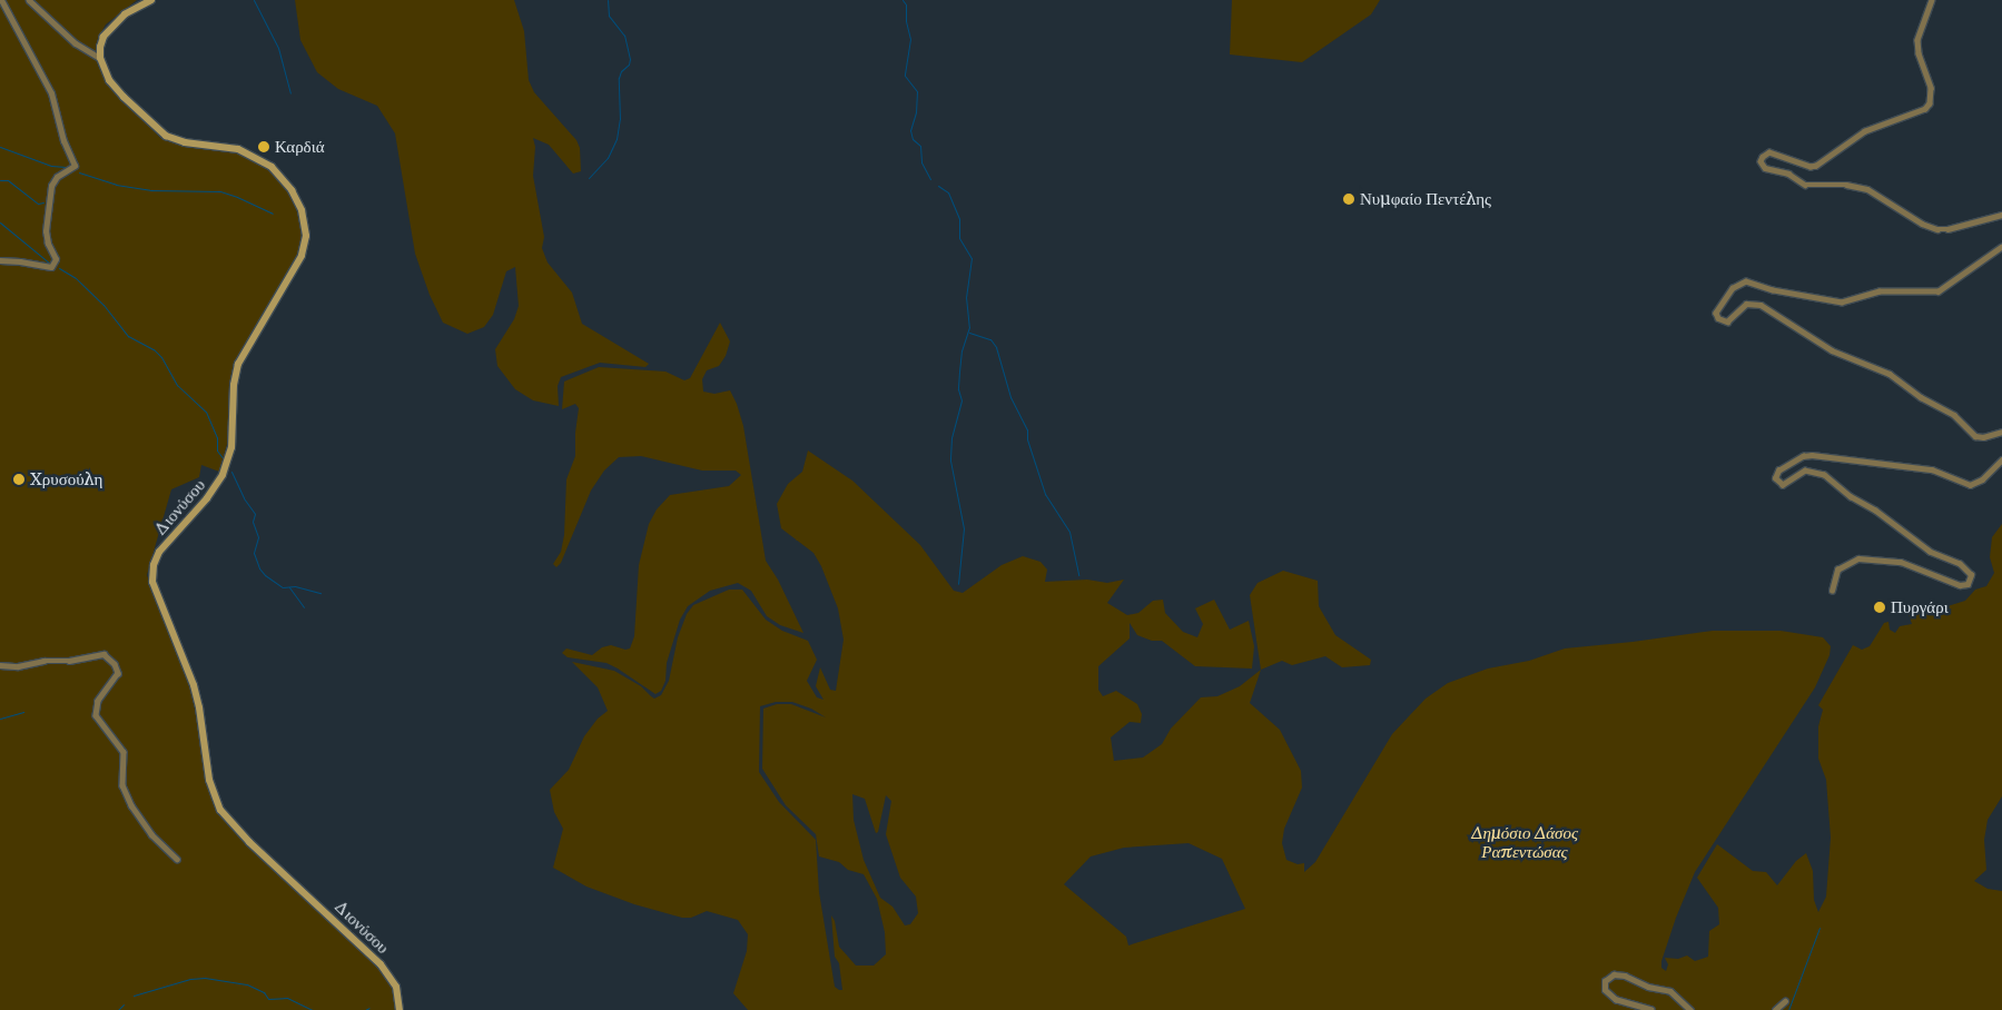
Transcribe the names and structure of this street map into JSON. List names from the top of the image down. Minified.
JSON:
{"streets":{"main road":["Διονύσου"]},"parks":["Δημόσιο Δάσος Ραπεντώσας"],"places":["Καρδιά","Νυμφαίο Πεντέλης","Χρυσούλη","Πυργάρι"]}
